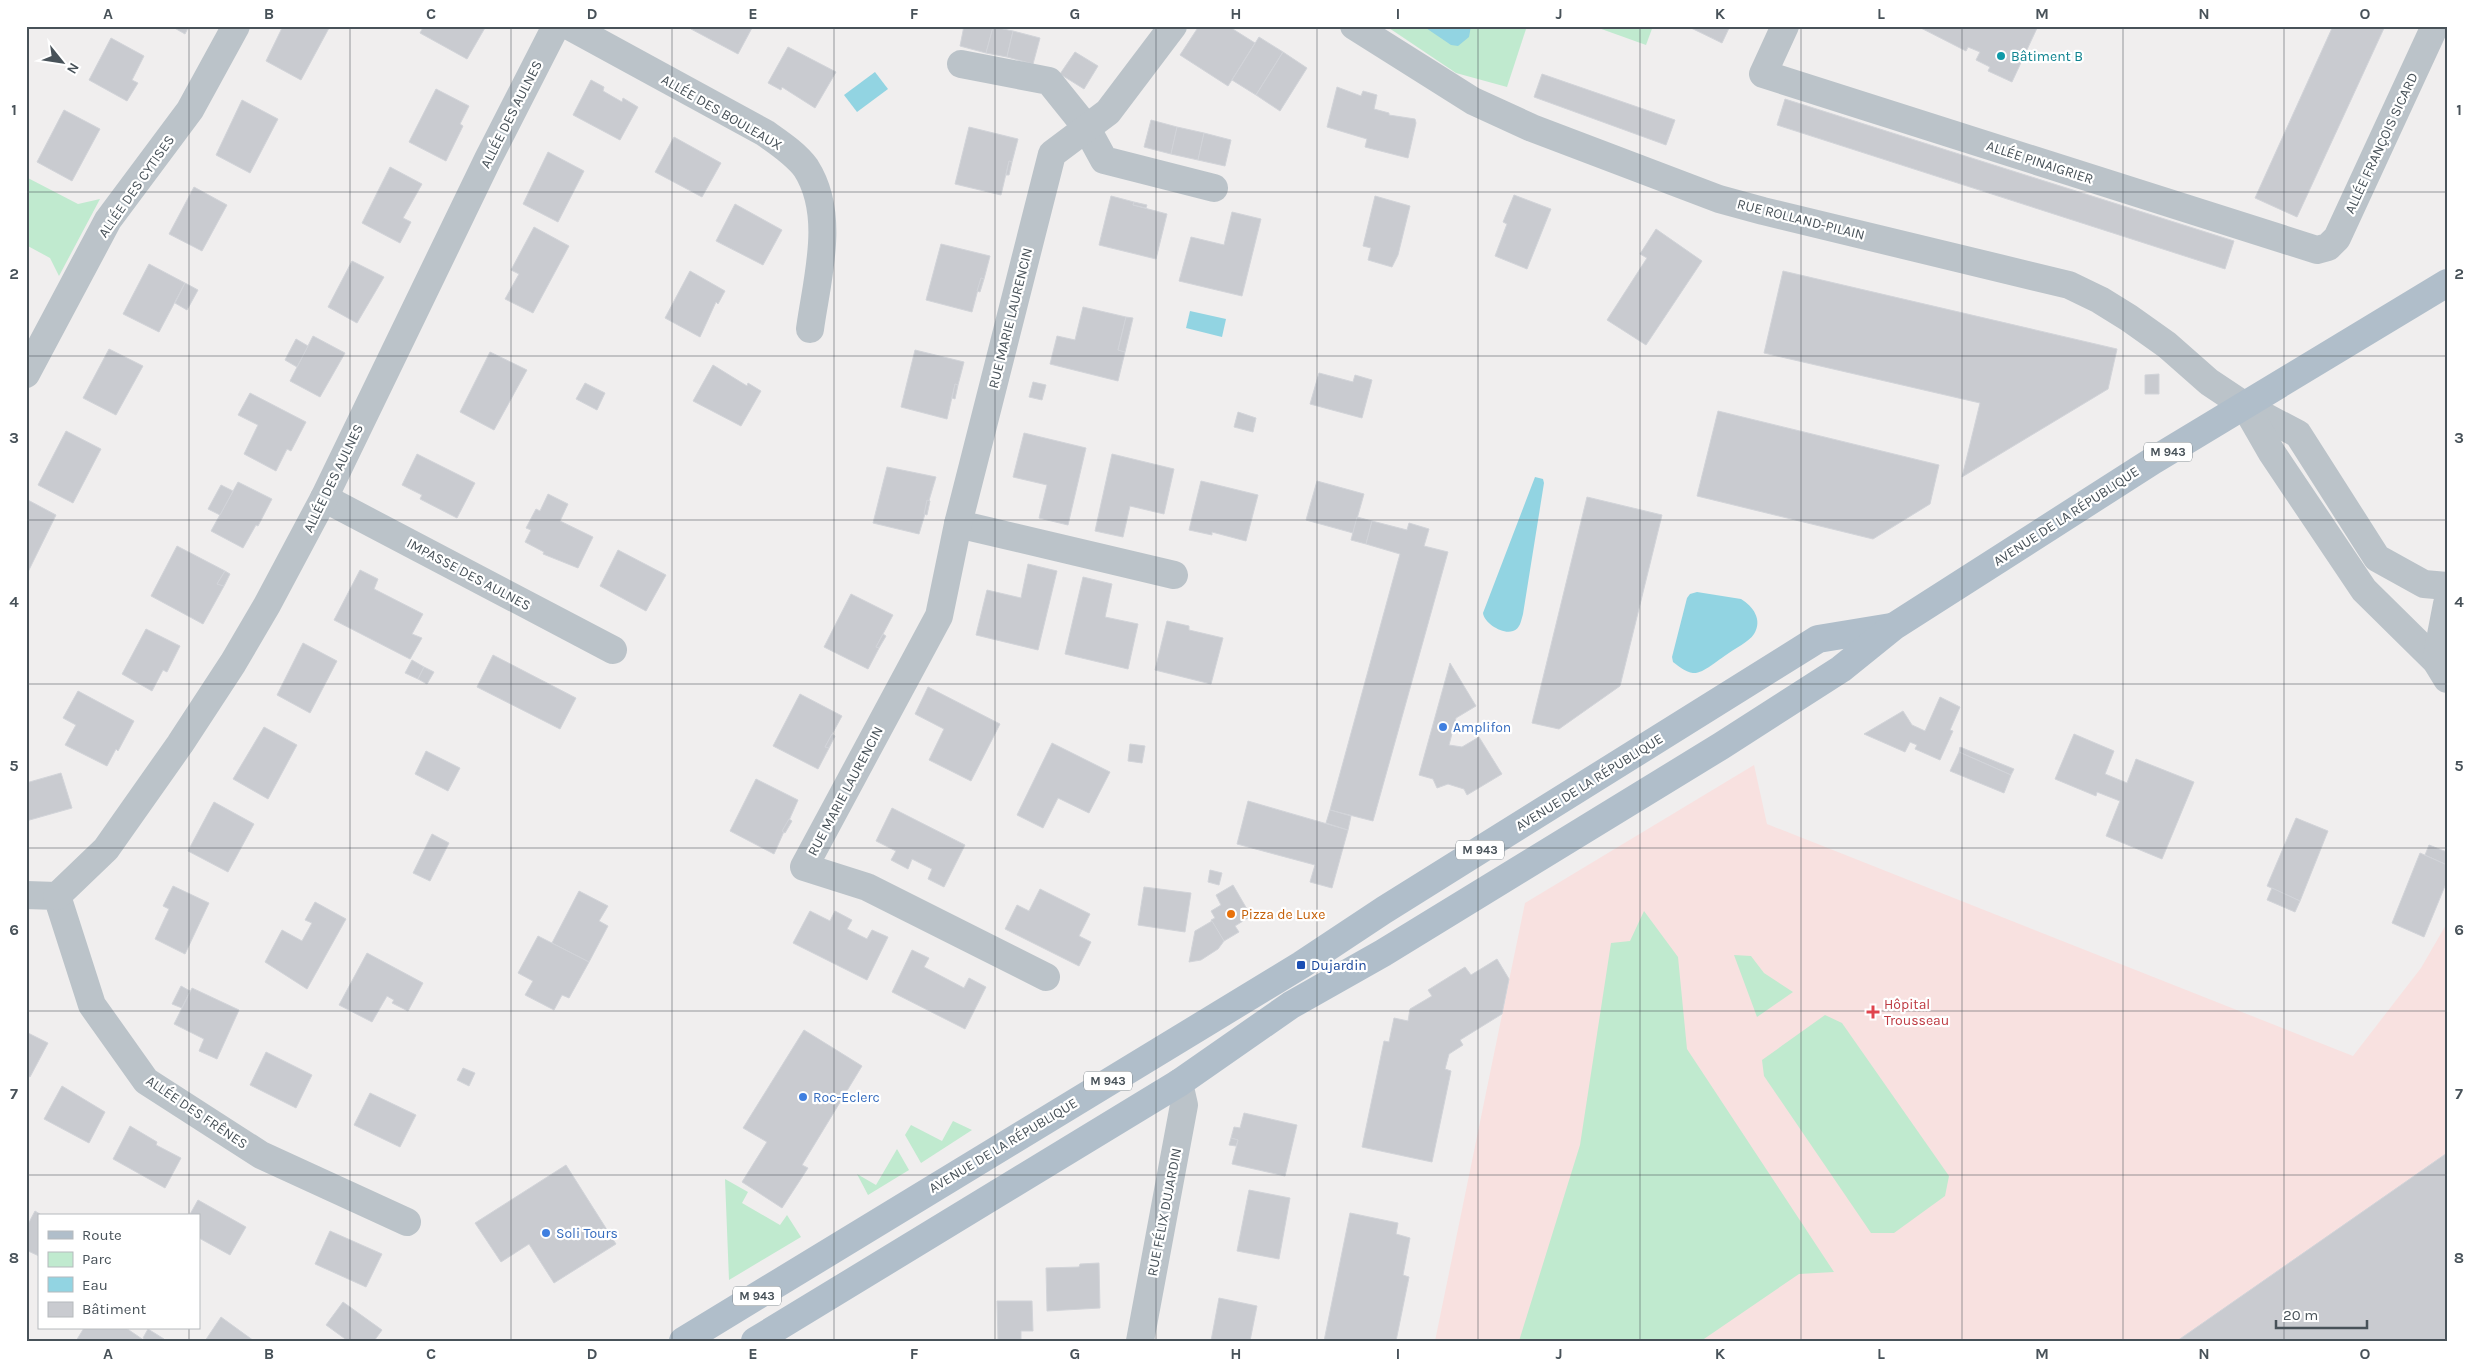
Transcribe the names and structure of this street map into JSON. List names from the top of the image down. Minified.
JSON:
{"streets":{"main road":["M 943","AVENUE DE LA RÉPUBLIQUE"],"street":["ALLÉE DES BOULEAUX","ALLÉE DES AULNES","ALLÉE FRANÇOIS SICARD","ALLÉE PINAIGRIER","ALLÉE DES CYTISES","RUE ROLLAND-PILAIN","RUE MARIE LAURENCIN","IMPASSE DES AULNES","ALLÉE DES FRÊNES","RUE FÉLIX DUJARDIN"]},"crossings":[["ALLÉE DES AULNES","IMPASSE DES AULNES"],["ALLÉE DES AULNES","ALLÉE DES FRÊNES"],["ALLÉE FRANÇOIS SICARD","ALLÉE PINAIGRIER"],["RUE ROLLAND-PILAIN","AVENUE DE LA RÉPUBLIQUE"],["AVENUE DE LA RÉPUBLIQUE","RUE FÉLIX DUJARDIN"]],"places":{"other":["Bâtiment B","Amplifon","Pizza de Luxe","Roc-Eclerc","Soli Tours"],"transit":["Dujardin"],"health":["Hôpital Trousseau"]},"legend":["Route","Parc","Eau","Bâtiment"],"scale_bar":"20 m","north":"bottom right","grid":{"columns":["A","B","C","D","E","F","G","H","I","J","K","L","M","N","O"],"rows":["1","2","3","4","5","6","7","8"]}}
